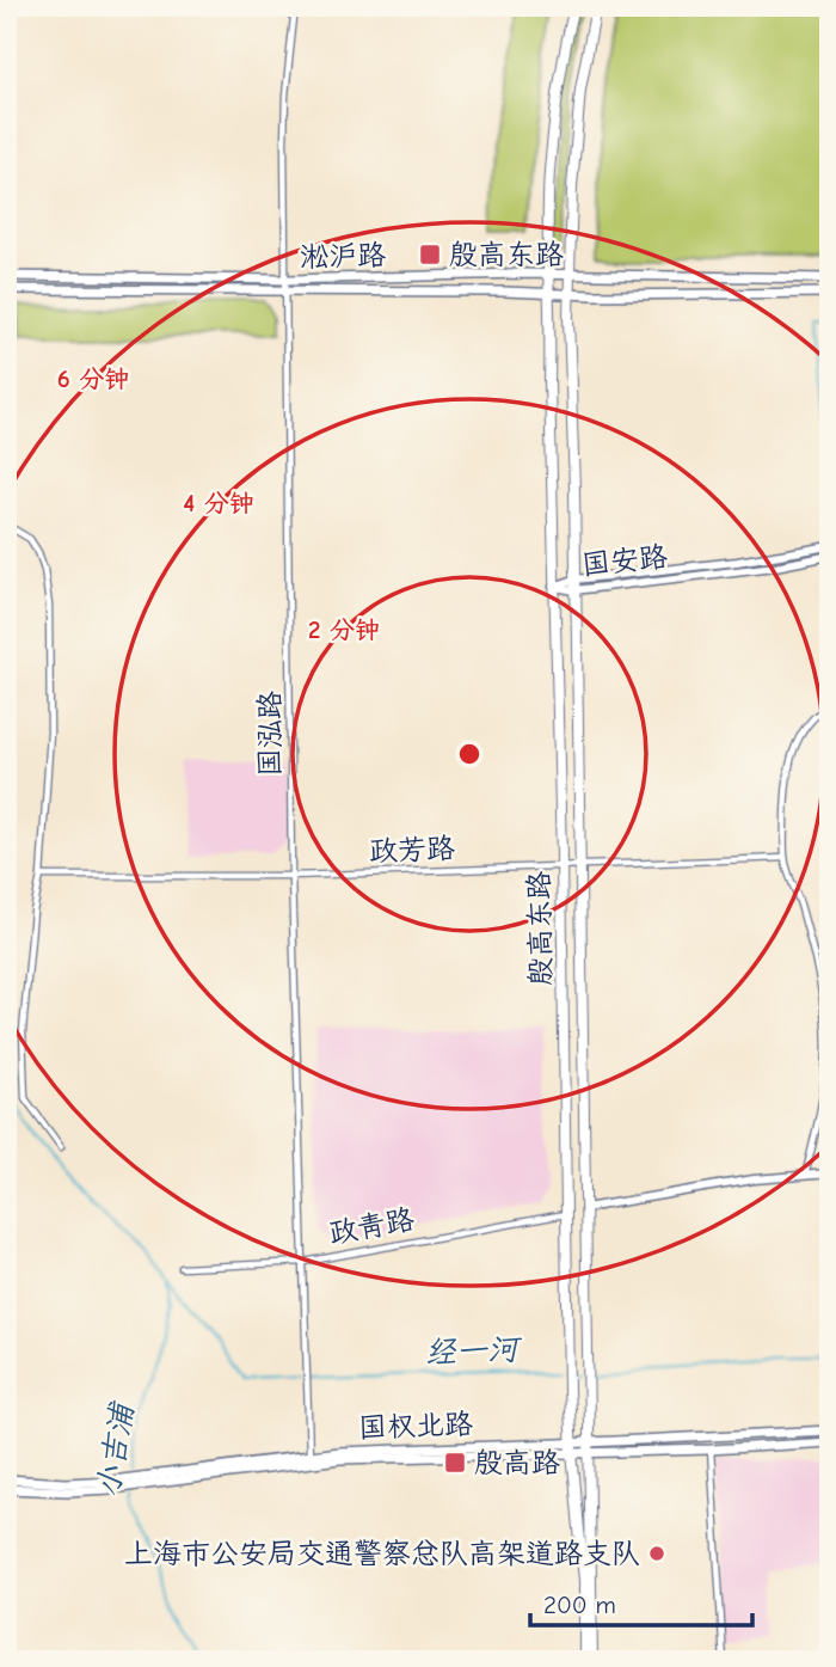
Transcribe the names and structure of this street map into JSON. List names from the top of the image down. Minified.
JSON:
{"streets":{"main road":["淞沪路","殷高东路","国权北路"],"street":["国安路","国泓路","政芳路","政青路"]},"crossings":[["淞沪路","国泓路"],["淞沪路","殷高东路"],["国安路","殷高东路"],["国泓路","政芳路"],["国泓路","政青路"],["国泓路","国权北路"],["政芳路","殷高东路"],["殷高东路","政青路"],["殷高东路","国权北路"]],"water":["经一河","小吉浦"],"places":{"transit":["殷高东路","殷高路"],"other":["上海市公安局交通警察总队高架道路支队"]},"scale_bar":"200 m","rings":["6 分钟","4 分钟","2 分钟"]}
